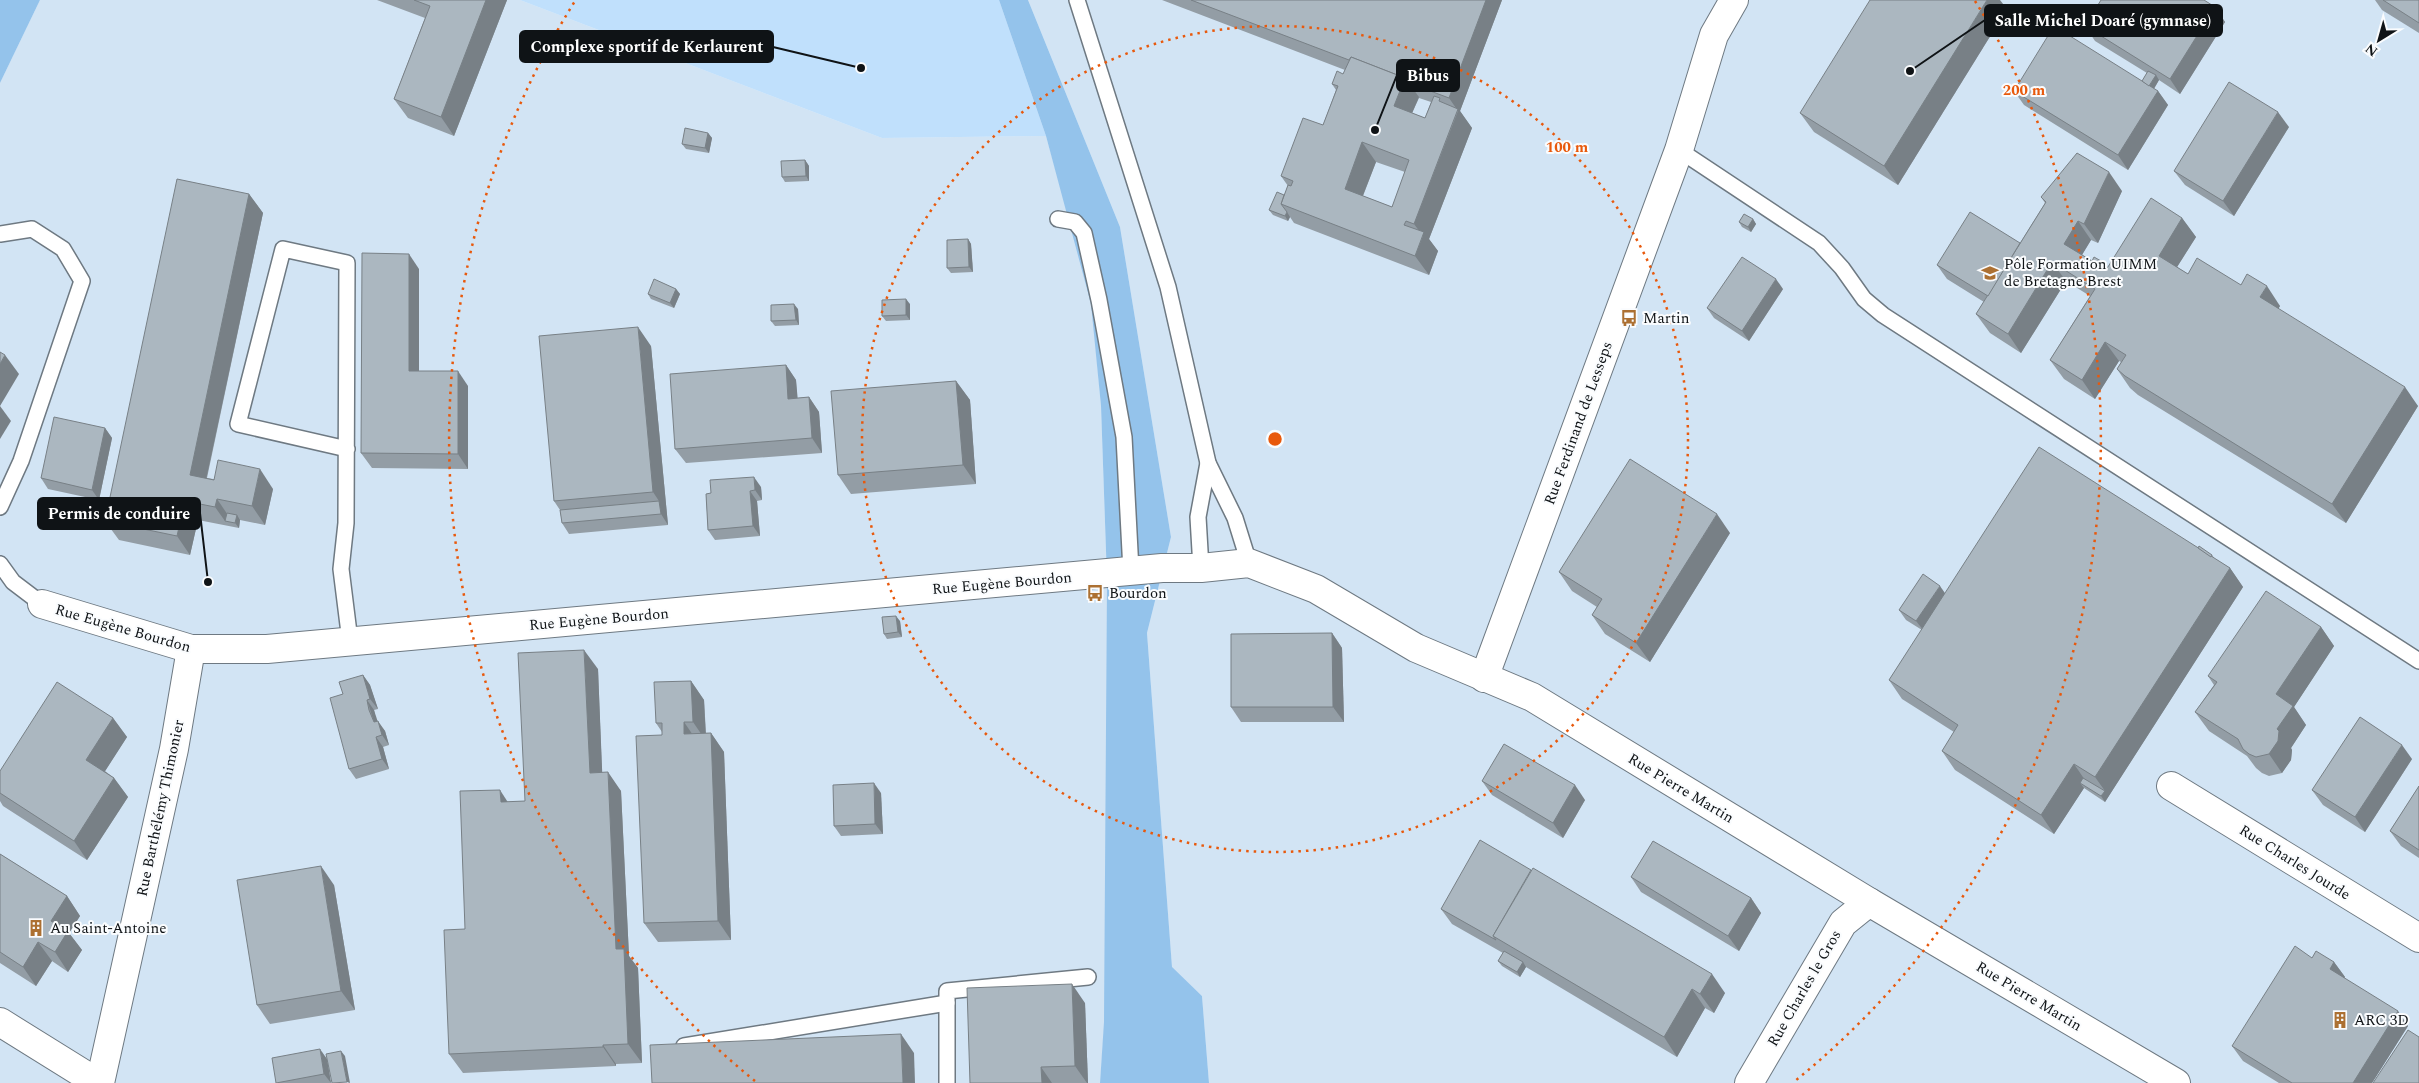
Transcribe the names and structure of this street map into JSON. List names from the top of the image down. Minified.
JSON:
{"streets":{"street":["Rue Ferdinand de Lesseps","Rue Eugène Bourdon","Rue Pierre Martin","Rue Barthélémy Thimonier","Rue Charles Jourde","Rue Charles le Gros"]},"crossings":[["Rue Ferdinand de Lesseps","Rue Pierre Martin"],["Rue Eugène Bourdon","Rue Pierre Martin"],["Rue Eugène Bourdon","Rue Barthélémy Thimonier"],["Rue Pierre Martin","Rue Charles le Gros"]],"places":{"other":["Complexe sportif de Kerlaurent","Salle Michel Doaré (gymnase)","Bibus","Permis de conduire"],"school or university":["Pôle Formation UIMM de Bretagne Brest"],"bus stop":["Martin","Bourdon"],"building":["Au Saint-Antoine","ARC 3D"]},"north":"bottom left","rings":["200 m","100 m"]}
